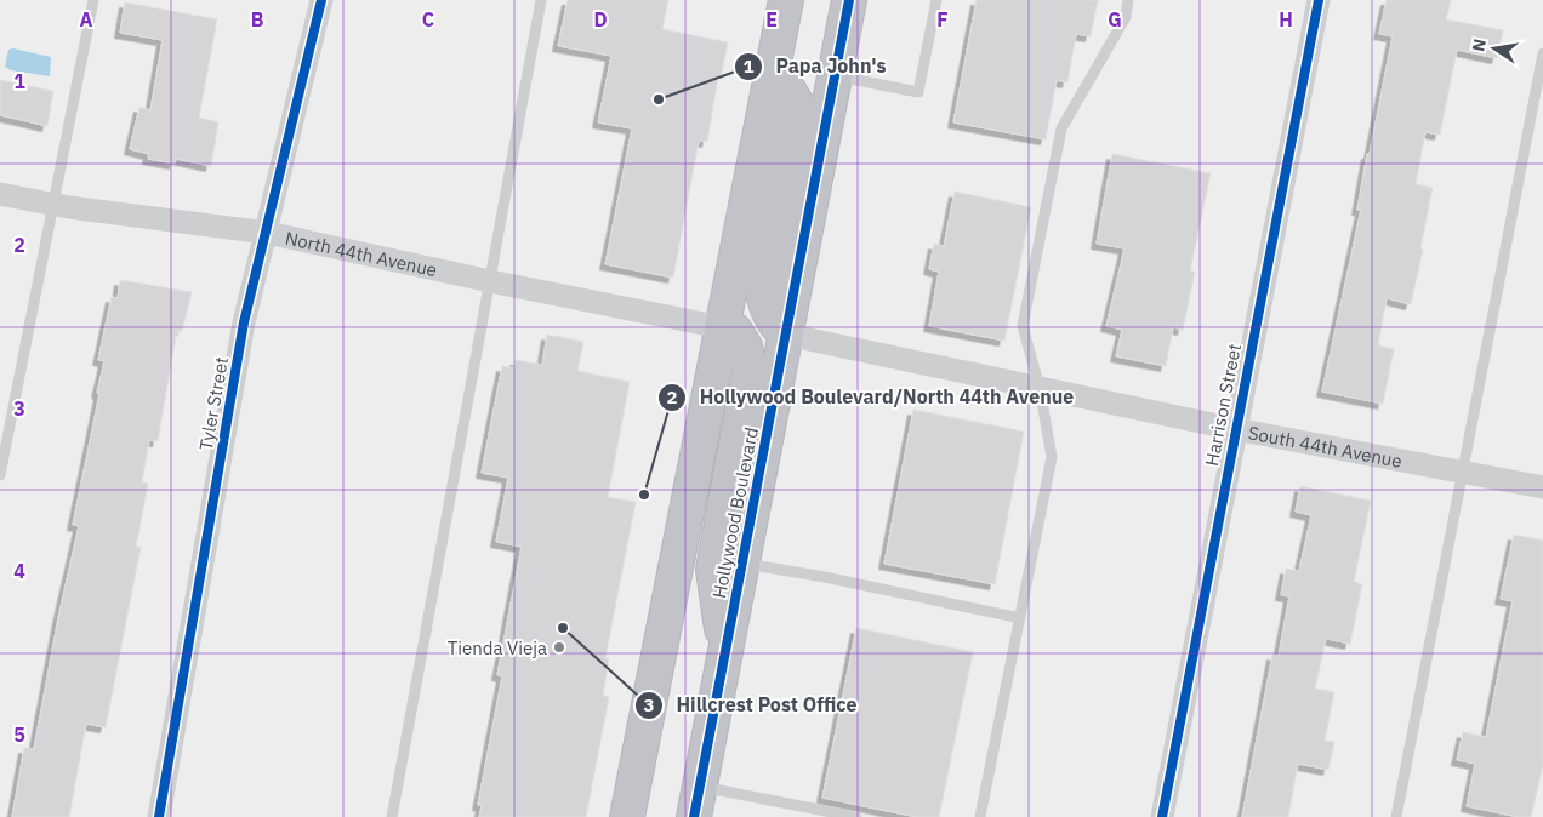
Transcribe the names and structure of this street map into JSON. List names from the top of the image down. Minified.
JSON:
{"streets":{"highway":["Hollywood Boulevard"],"street":["North 44th Avenue","Tyler Street","Harrison Street","South 44th Avenue"]},"crossings":[["North 44th Avenue","Tyler Street"],["Harrison Street","South 44th Avenue"],["South 44th Avenue","Hollywood Boulevard"]],"places":["Papa John's","Hollywood Boulevard/North 44th Avenue","Hillcrest Post Office","Tienda Vieja"],"north":"left","grid":{"columns":["A","B","C","D","E","F","G","H"],"rows":["1","2","3","4","5"]}}
